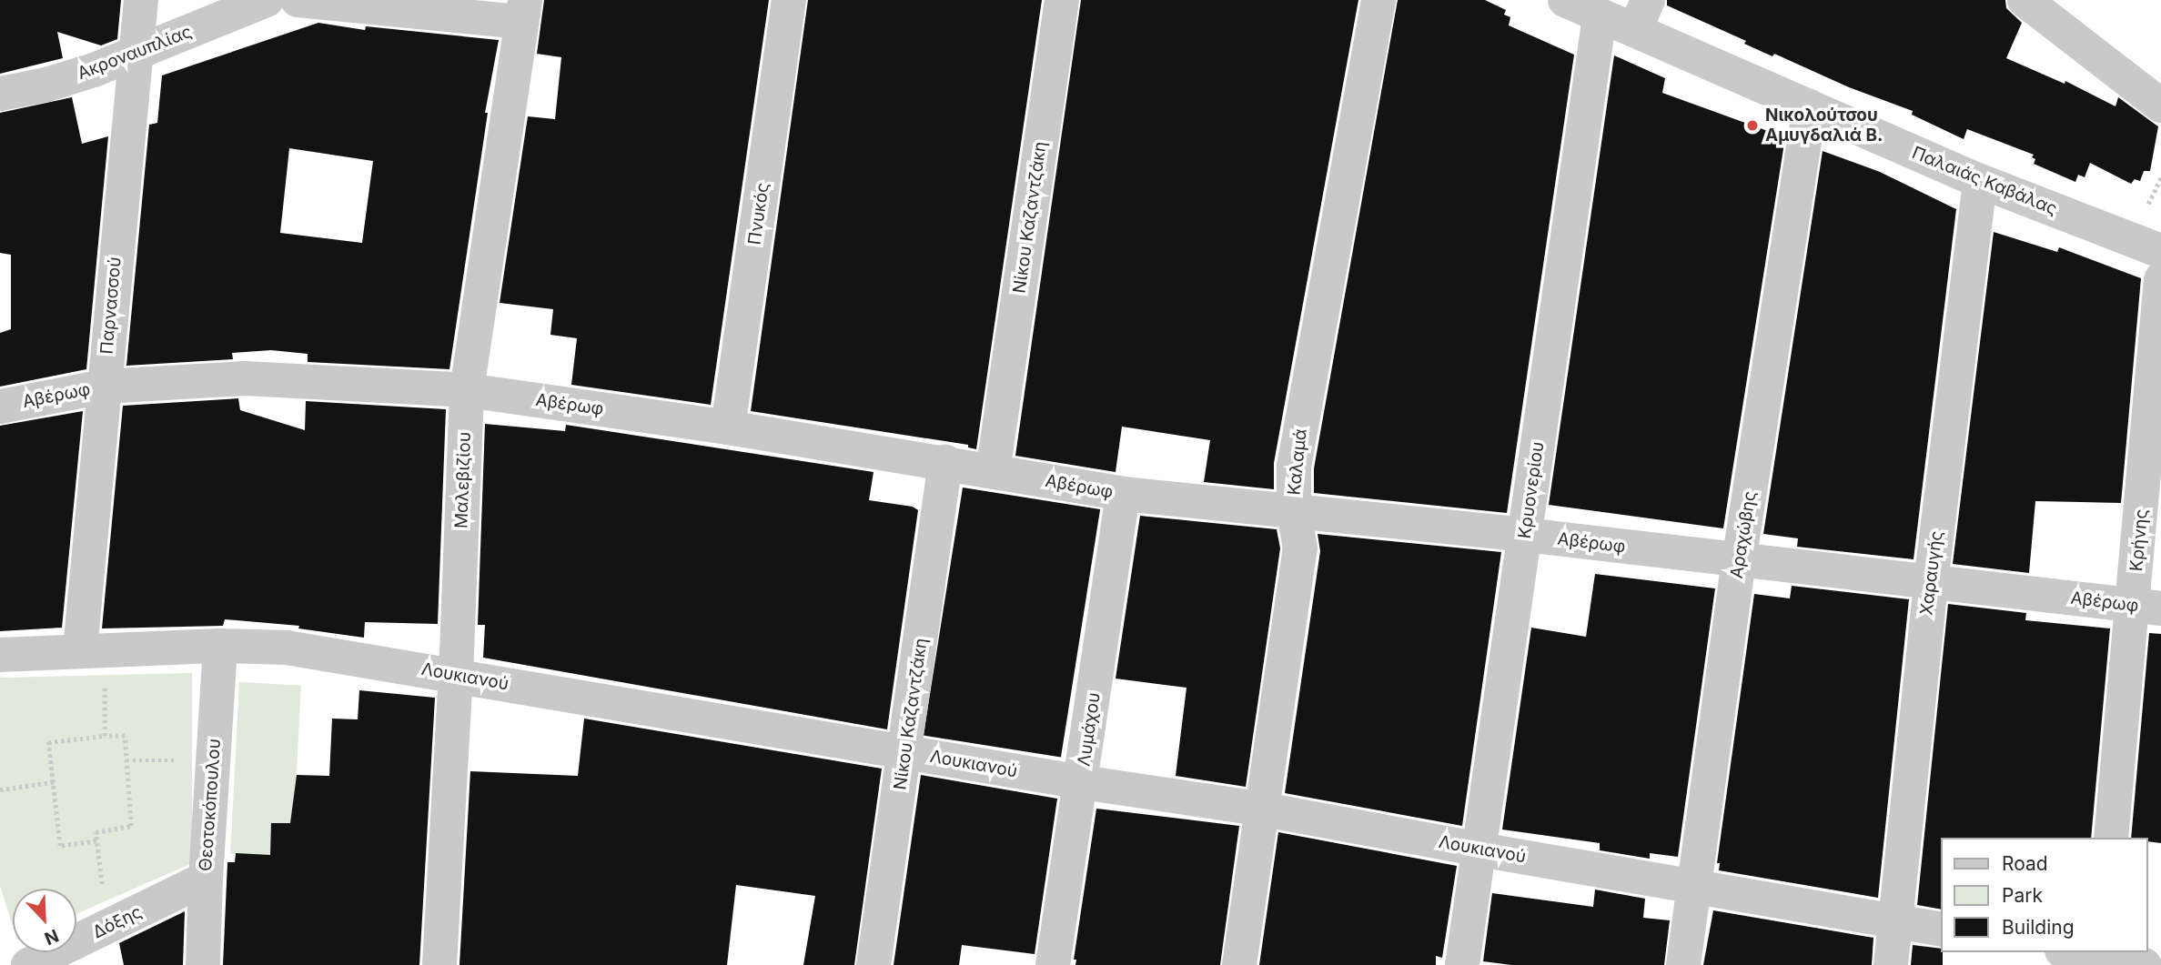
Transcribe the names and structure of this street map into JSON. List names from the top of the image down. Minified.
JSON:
{"streets":{"street":["Ακροναυπλίας","Παλαιάς Καβάλας","Πνυκός","Νίκου Καζαντζάκη","Παρνασσού","Αβέρωφ","Καλαμά","Μαλεβιζίου","Κρυονερίου","Αραχώβης","Κρήνης","Χαραυγής","Λουκιανού","Λυμάχου","Θεοτοκόπουλου","Δόξης"]},"crossings":[["Ακροναυπλίας","Παρνασσού"],["Παλαιάς Καβάλας","Κρυονερίου"],["Παλαιάς Καβάλας","Αραχώβης"],["Παλαιάς Καβάλας","Χαραυγής"],["Πνυκός","Αβέρωφ"],["Νίκου Καζαντζάκη","Αβέρωφ"],["Νίκου Καζαντζάκη","Λουκιανού"],["Παρνασσού","Αβέρωφ"],["Παρνασσού","Λουκιανού"],["Αβέρωφ","Καλαμά"],["Αβέρωφ","Μαλεβιζίου"],["Αβέρωφ","Κρυονερίου"],["Αβέρωφ","Αραχώβης"],["Αβέρωφ","Κρήνης"],["Αβέρωφ","Χαραυγής"],["Αβέρωφ","Λυμάχου"],["Καλαμά","Λουκιανού"],["Μαλεβιζίου","Λουκιανού"],["Κρυονερίου","Λουκιανού"],["Αραχώβης","Λουκιανού"],["Χαραυγής","Λουκιανού"],["Λουκιανού","Λυμάχου"],["Λουκιανού","Θεοτοκόπουλου"],["Θεοτοκόπουλου","Δόξης"]],"places":["Νικολούτσου Αμυγδαλιά Β."],"legend":["Road","Park","Building"],"north":"bottom right"}
